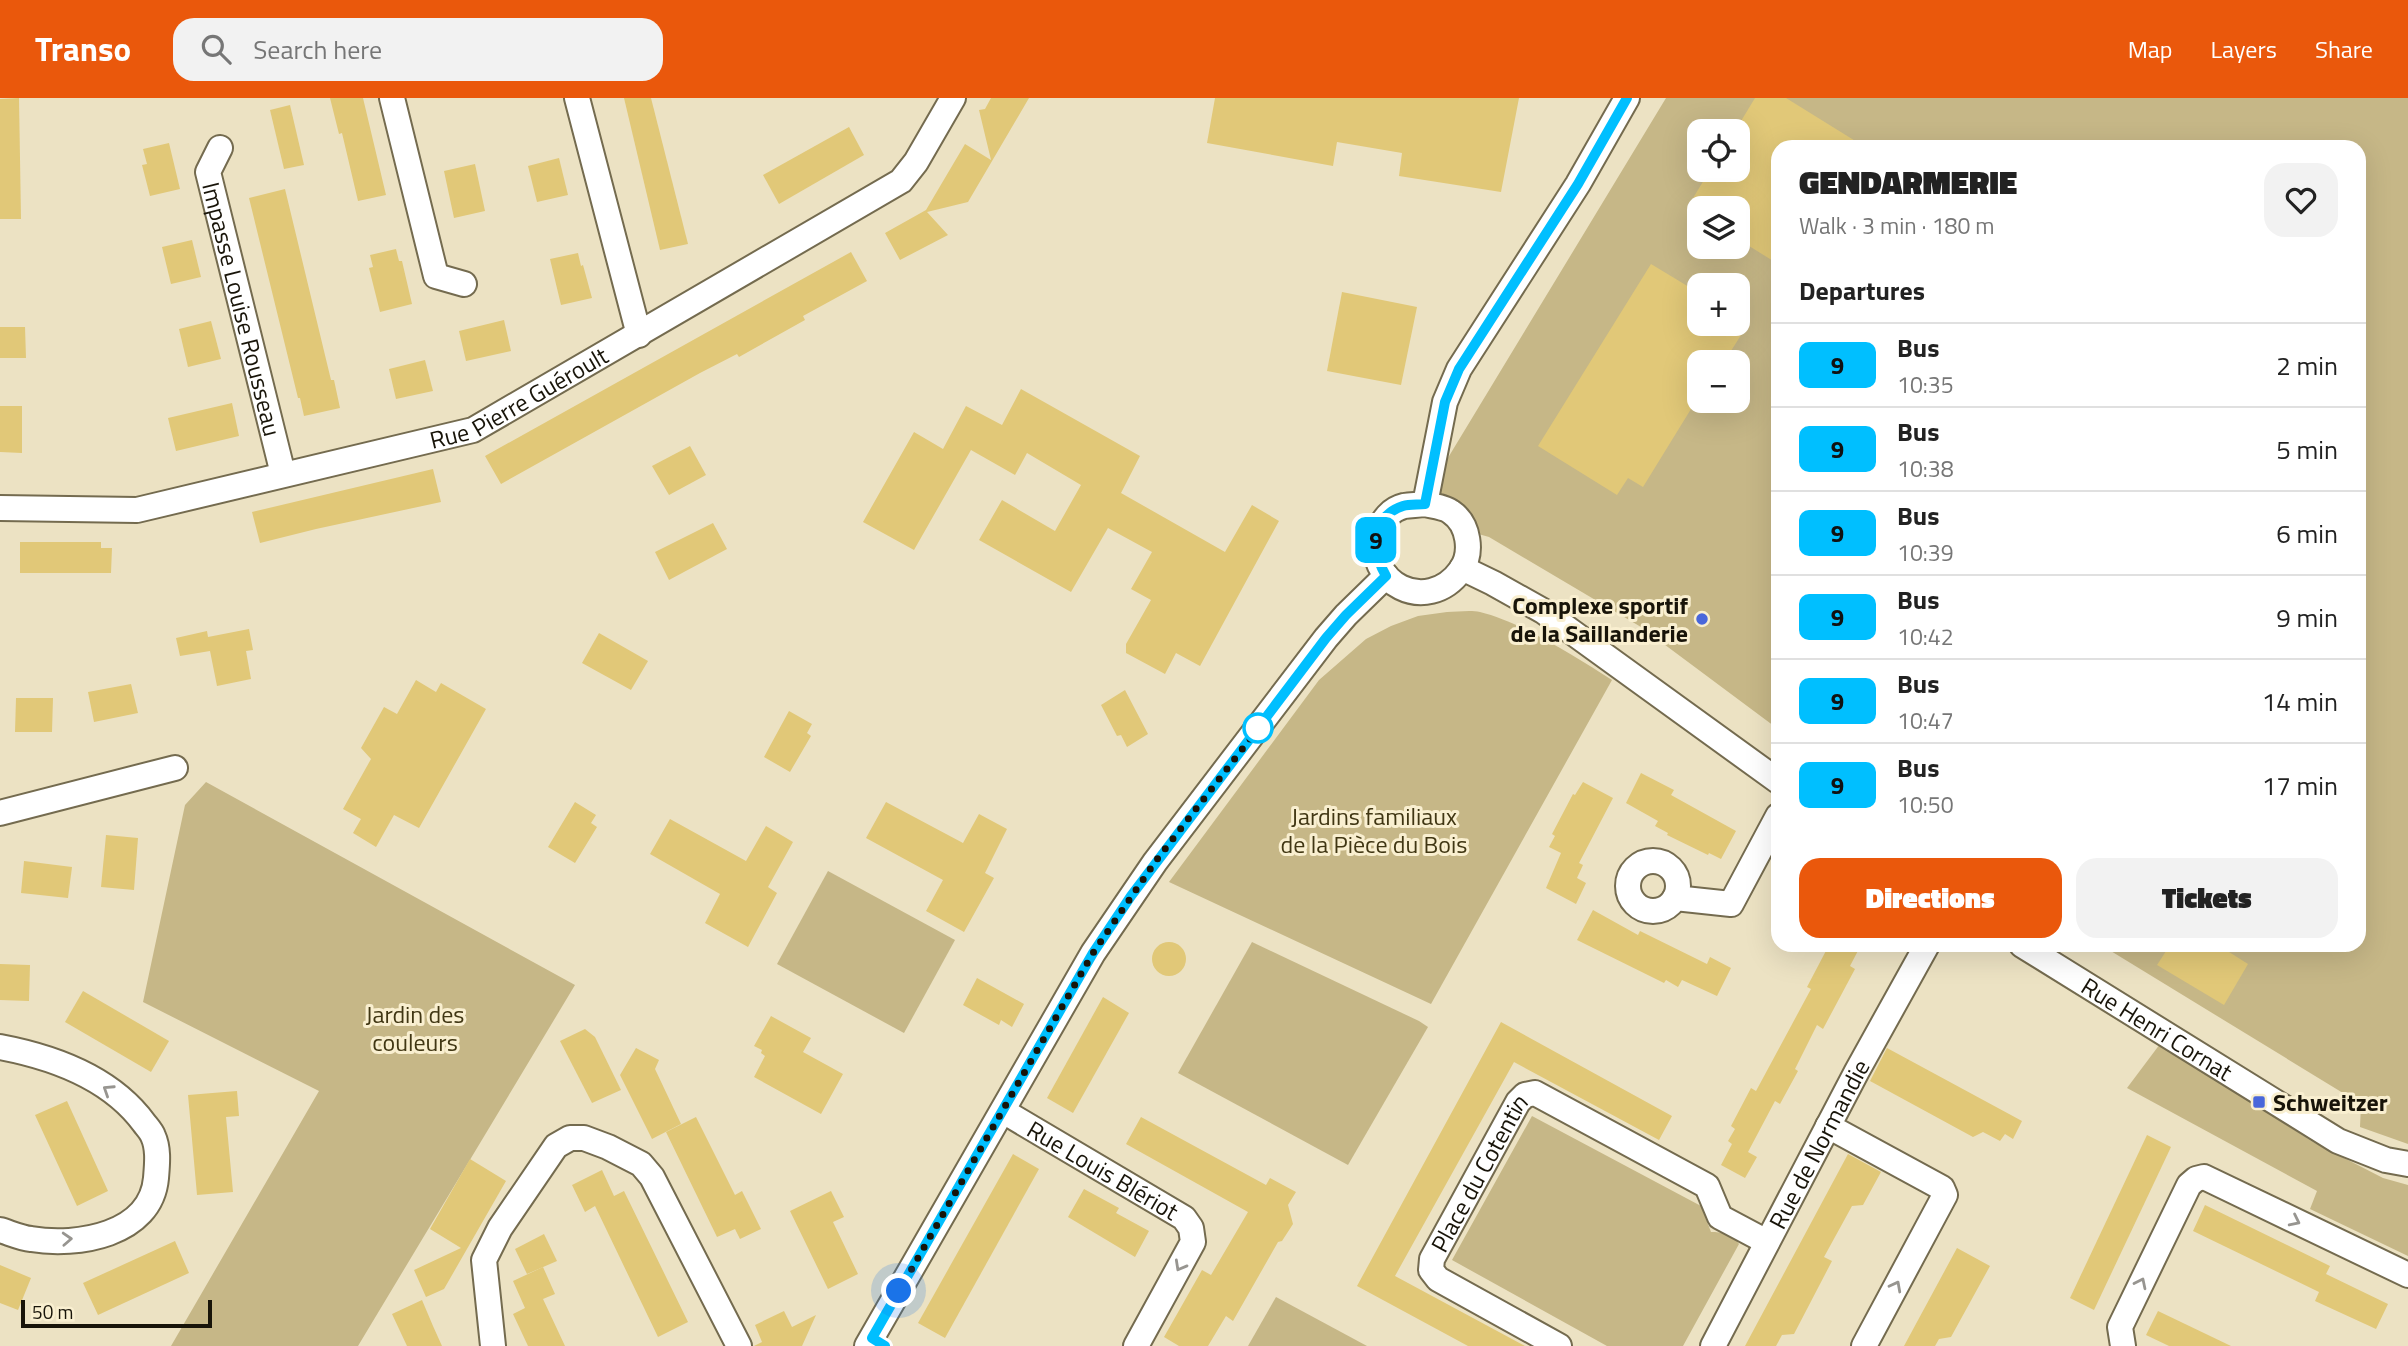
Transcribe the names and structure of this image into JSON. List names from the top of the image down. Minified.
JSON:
{"streets":{"street":["Impasse Louise Rousseau","Rue Pierre Guéroult","Rue Henri Cornat","Rue de Normandie","Rue Louis Blériot","Place du Cotentin"]},"crossings":[["Impasse Louise Rousseau","Rue Pierre Guéroult"],["Rue de Normandie","Place du Cotentin"]],"parks":["Jardins familiaux de la Pièce du Bois","Jardin des couleurs"],"places":{"other":["Complexe sportif de la Saillanderie"],"transit":["Schweitzer"]},"lines":["bus line 9"],"scale_bar":"50 m","page":{"header":"Transo","search":"Search here","nav":["Map","Layers","Share"],"on_map":"9","map_buttons":["+","−"],"heading":[["GENDARMERIE","Walk · 3 min · 180 m"],"Departures"],"list":[{"mark":"9","name":"Bus","note":"10:35","value":"2 min"},{"mark":"9","name":"Bus","note":"10:38","value":"5 min"},{"mark":"9","name":"Bus","note":"10:39","value":"6 min"},{"mark":"9","name":"Bus","note":"10:42","value":"9 min"},{"mark":"9","name":"Bus","note":"10:47","value":"14 min"},{"mark":"9","name":"Bus","note":"10:50","value":"17 min"}],"buttons":["Directions","Tickets"],"scale":"50 m"}}
